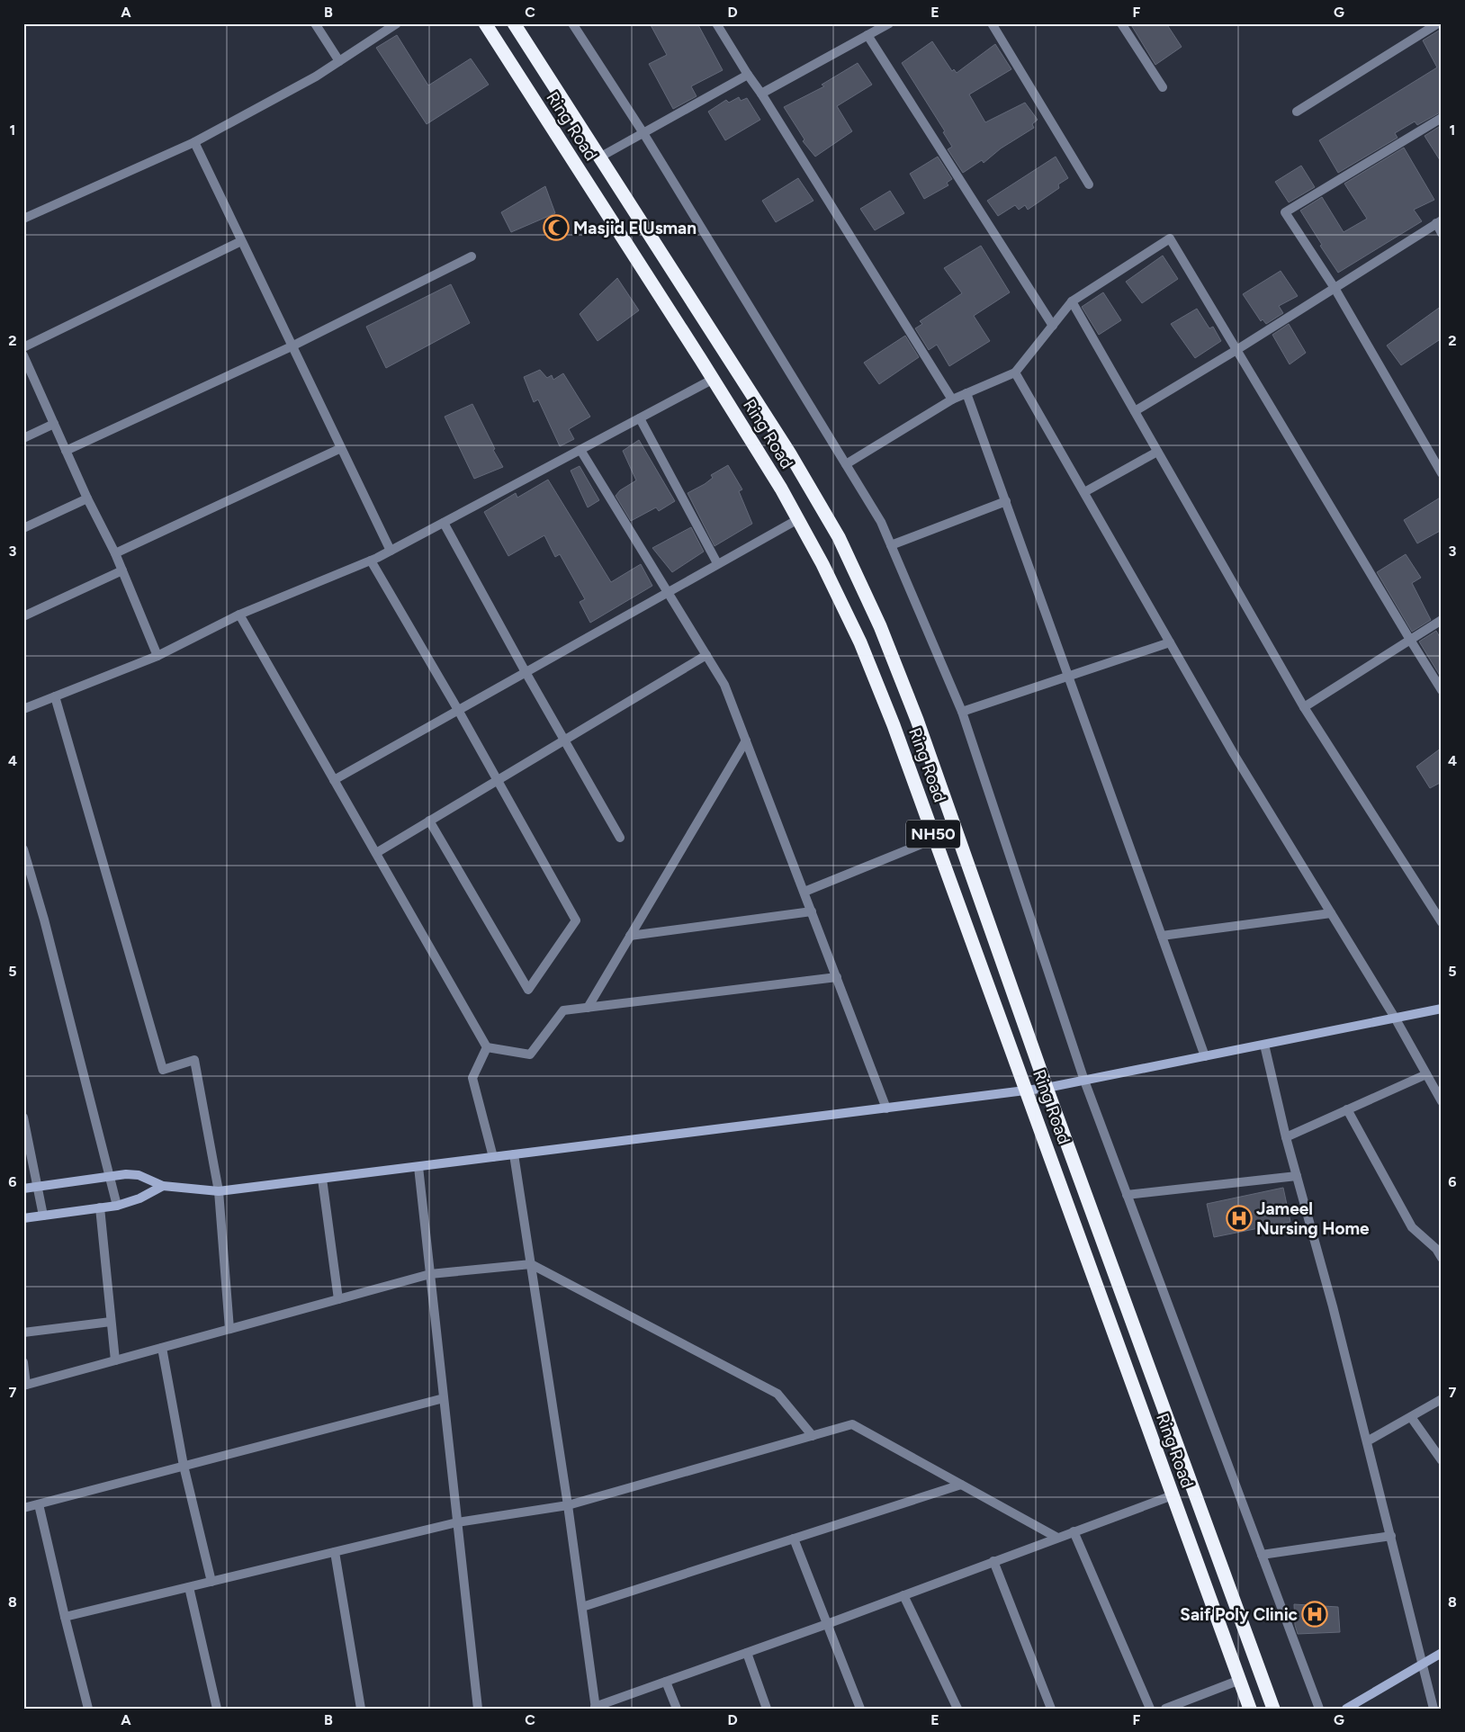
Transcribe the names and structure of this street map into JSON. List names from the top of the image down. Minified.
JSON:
{"streets":{"highway":["Ring Road","NH50"]},"places":{"mosque":["Masjid E Usman"],"hospital":["Jameel Nursing Home","Saif Poly Clinic"]},"grid":{"columns":["A","B","C","D","E","F","G"],"rows":["1","2","3","4","5","6","7","8"]}}
